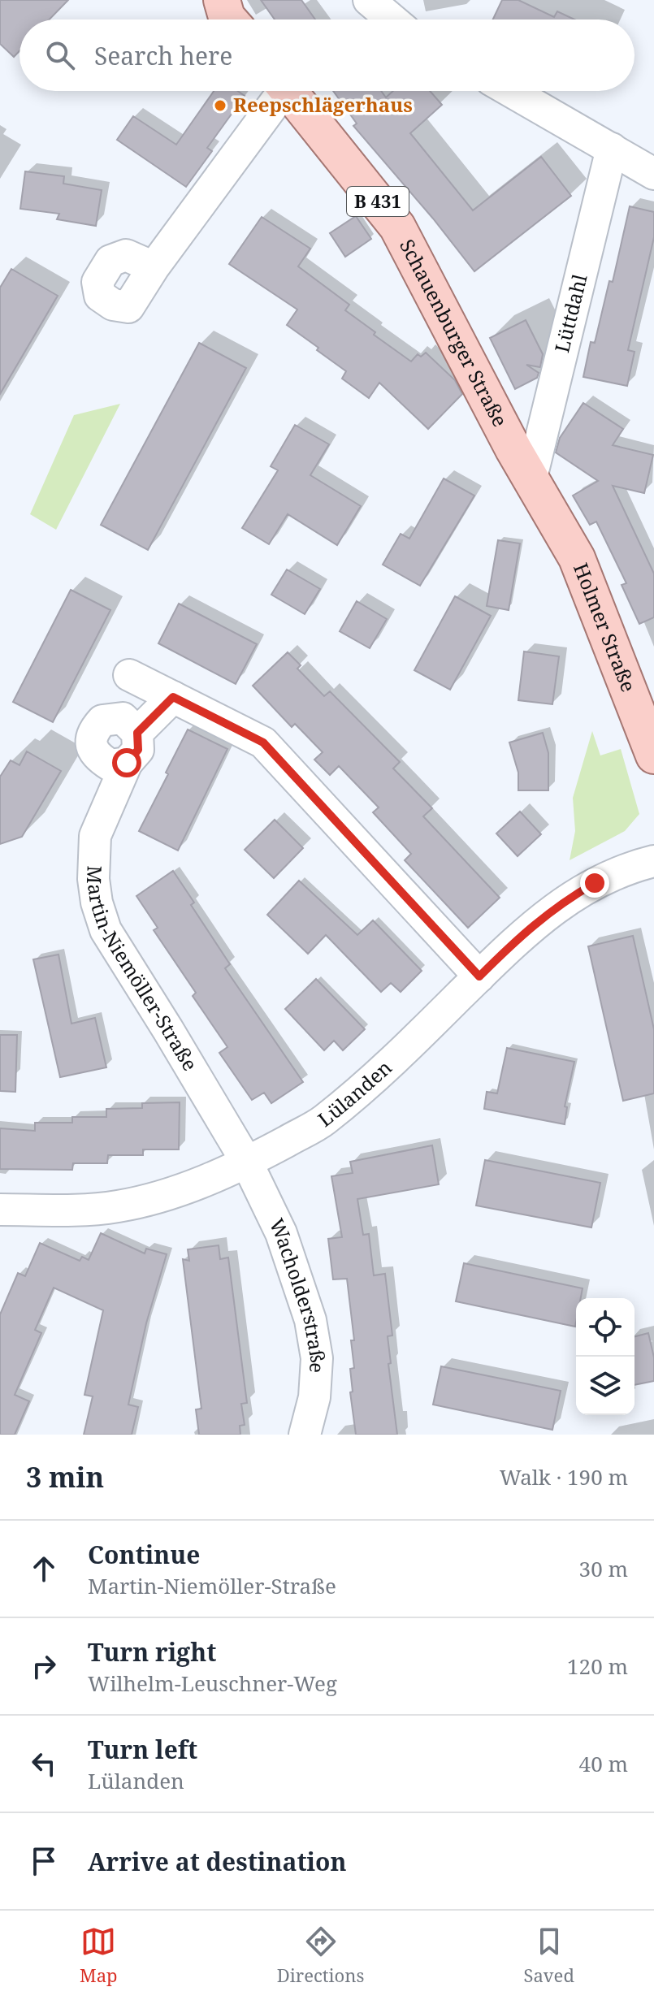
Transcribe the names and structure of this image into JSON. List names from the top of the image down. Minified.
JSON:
{"streets":{"main road":["B 431","Schauenburger Straße","Holmer Straße"],"street":["Lüttdahl","Martin-Niemöller-Straße","Lülanden","Wacholderstraße"]},"crossings":[["Lüttdahl","Schauenburger Straße"],["Schauenburger Straße","Holmer Straße"],["Martin-Niemöller-Straße","Lülanden"],["Martin-Niemöller-Straße","Wacholderstraße"],["Lülanden","Wacholderstraße"]],"places":["Reepschlägerhaus"],"page":{"search":"Search here","heading":["3 min","Walk · 190 m"],"list":[["Continue","Martin-Niemöller-Straße","30 m"],["Turn right","Wilhelm-Leuschner-Weg","120 m"],["Turn left","Lülanden","40 m"],"Arrive at destination"],"nav":["Map","Directions","Saved"]}}
